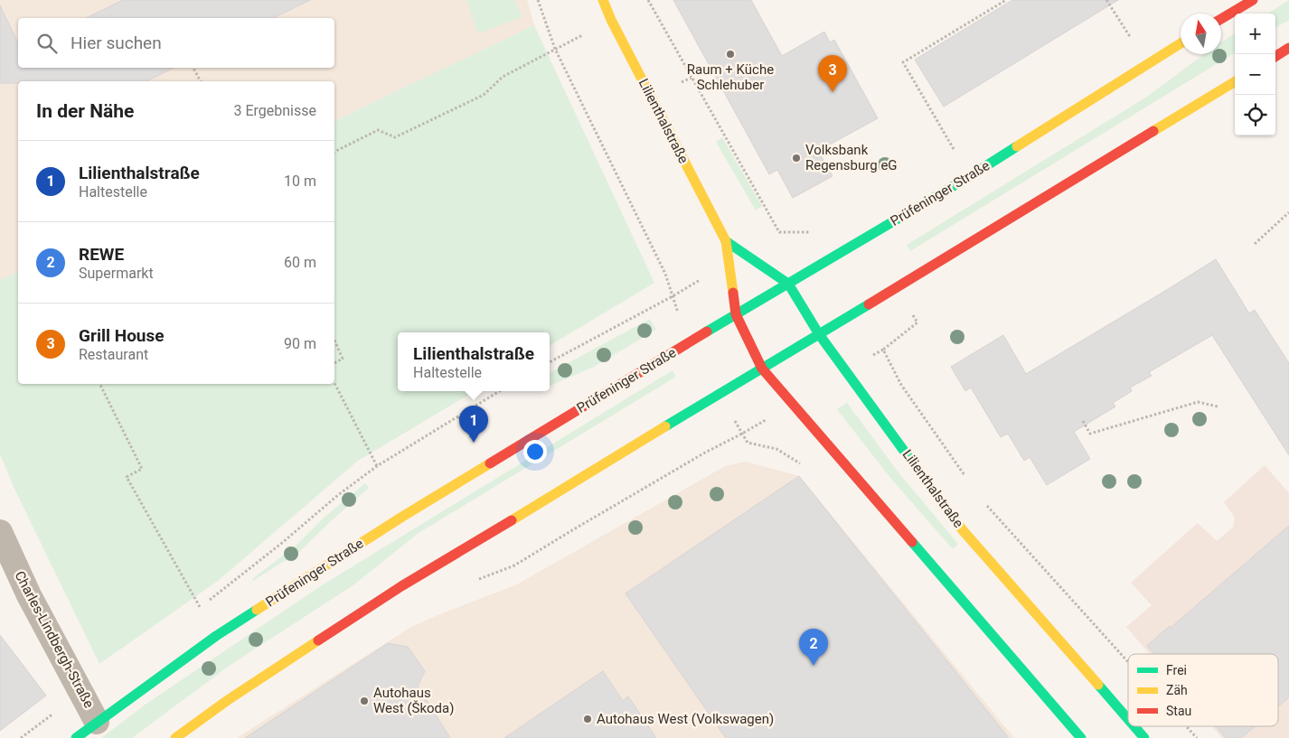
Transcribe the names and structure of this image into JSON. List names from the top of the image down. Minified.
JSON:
{"streets":{"street":["Lilienthalstraße","Prüfeninger Straße","Charles-Lindbergh-Straße"]},"crossings":[["Lilienthalstraße","Prüfeninger Straße"],["Prüfeninger Straße","Charles-Lindbergh-Straße"]],"places":["Raum + Küche Schlehuber","Volksbank Regensburg eG","Autohaus West (Škoda)","Autohaus West (Volkswagen)"],"legend":["Frei","Zäh","Stau"],"north":"top","page":{"map_buttons":["+","−"],"search":"Hier suchen","pins":["3","1","2"],"heading":["In der Nähe","3 Ergebnisse"],"list":[{"mark":"1","name":"Lilienthalstraße","note":"Haltestelle","value":"10 m"},{"mark":"2","name":"REWE","note":"Supermarkt","value":"60 m"},{"mark":"3","name":"Grill House","note":"Restaurant","value":"90 m"}],"popup":["Lilienthalstraße","Haltestelle"]}}
